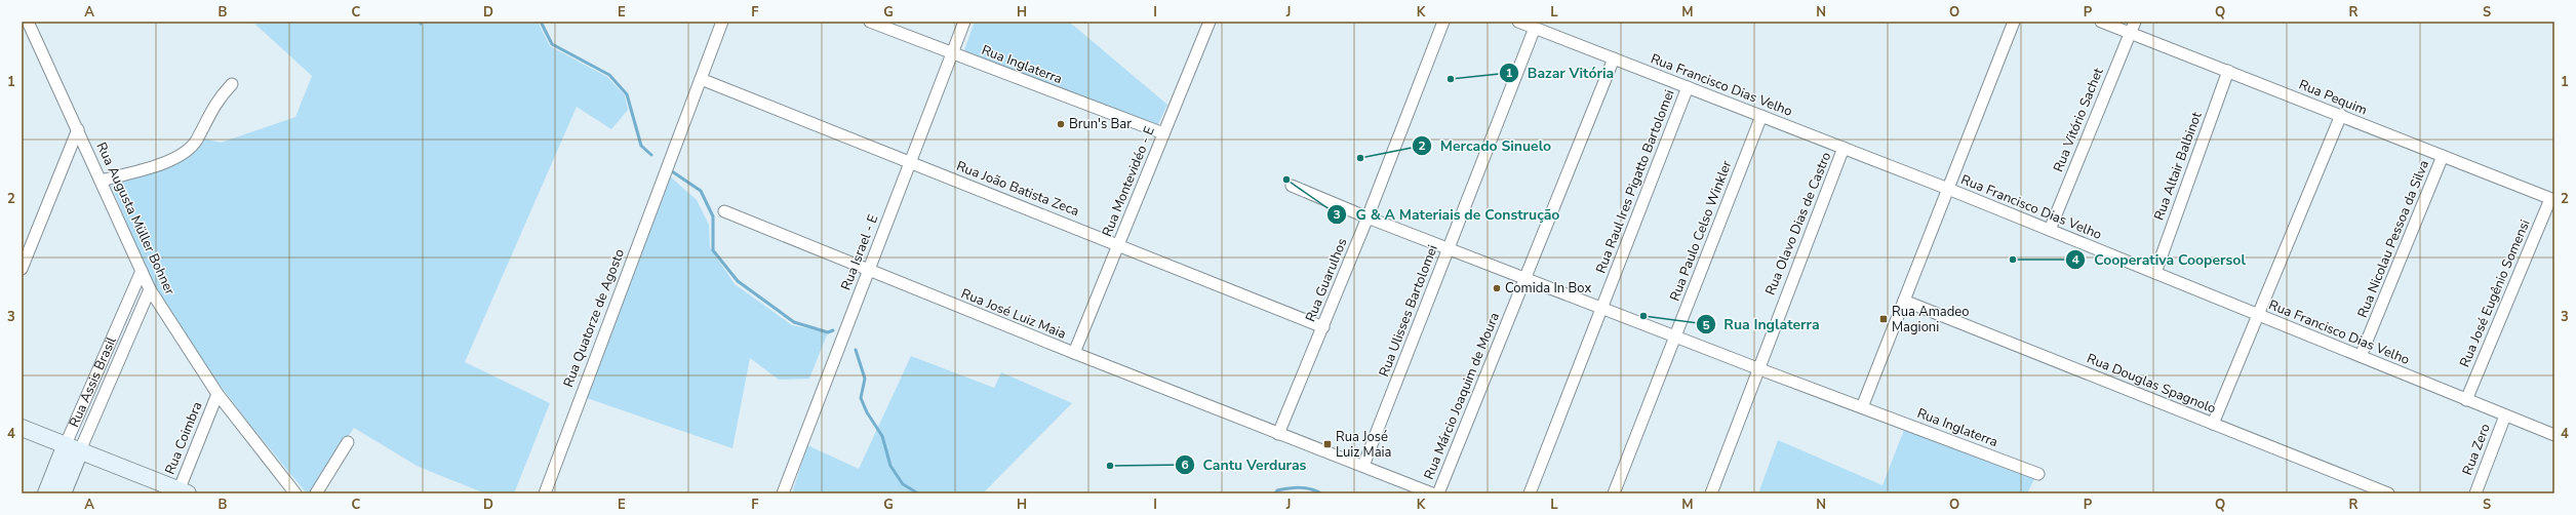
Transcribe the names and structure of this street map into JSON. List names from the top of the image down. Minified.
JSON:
{"streets":{"street":["Rua Inglaterra","Rua Francisco Dias Velho","Rua Pequim","Rua Vitório Sachet","Rua Altair Balbinot","Rua Montevidéo - E","Rua Raul Ires Pigatto Bartolomei","Rua João Batista Zeca","Rua Augusta Müller Bohner","Rua Olavo Dias de Castro","Rua Paulo Celso Winkler","Rua Nicolau Pessoa da Silva","Rua Israel - E","Rua Guarulhos","Rua José Eugênio Somensi","Rua Ulisses Bartolomei","Rua José Luiz Maia","Rua Quatorze de Agosto","Rua Assis Brasil","Rua Douglas Spagnolo","Rua Márcio Joaquim de Moura","Rua Coimbra","Rua Zero"]},"crossings":[["Rua Inglaterra","Rua Montevidéo - E"],["Rua Inglaterra","Rua Raul Ires Pigatto Bartolomei"],["Rua Inglaterra","Rua Olavo Dias de Castro"],["Rua Inglaterra","Rua Paulo Celso Winkler"],["Rua Inglaterra","Rua Israel - E"],["Rua Inglaterra","Rua Guarulhos"],["Rua Inglaterra","Rua Ulisses Bartolomei"],["Rua Inglaterra","Rua Márcio Joaquim de Moura"],["Rua Francisco Dias Velho","Rua Vitório Sachet"],["Rua Francisco Dias Velho","Rua Altair Balbinot"],["Rua Francisco Dias Velho","Rua Raul Ires Pigatto Bartolomei"],["Rua Francisco Dias Velho","Rua Olavo Dias de Castro"],["Rua Francisco Dias Velho","Rua Paulo Celso Winkler"],["Rua Francisco Dias Velho","Rua Nicolau Pessoa da Silva"],["Rua Francisco Dias Velho","Rua José Eugênio Somensi"],["Rua Francisco Dias Velho","Rua Ulisses Bartolomei"],["Rua Francisco Dias Velho","Rua Márcio Joaquim de Moura"],["Rua Francisco Dias Velho","Rua Zero"],["Rua Pequim","Rua Vitório Sachet"],["Rua Pequim","Rua Altair Balbinot"],["Rua Pequim","Rua Nicolau Pessoa da Silva"],["Rua Pequim","Rua José Eugênio Somensi"],["Rua Montevidéo - E","Rua João Batista Zeca"],["Rua Montevidéo - E","Rua José Luiz Maia"],["Rua João Batista Zeca","Rua Israel - E"],["Rua João Batista Zeca","Rua Guarulhos"],["Rua João Batista Zeca","Rua Quatorze de Agosto"],["Rua Augusta Müller Bohner","Rua Assis Brasil"],["Rua Augusta Müller Bohner","Rua Coimbra"],["Rua Israel - E","Rua José Luiz Maia"],["Rua Guarulhos","Rua José Luiz Maia"],["Rua Ulisses Bartolomei","Rua José Luiz Maia"]],"places":{"other":["Bazar Vitória","Brun's Bar","Mercado Sinuelo","G & A Materiais de Construção","Cooperativa Coopersol","Comida In Box","Rua Inglaterra","Cantu Verduras"],"transit":["Rua Amadeo Magioni","Rua José Luiz Maia"]},"grid":{"columns":["A","B","C","D","E","F","G","H","I","J","K","L","M","N","O","P","Q","R","S"],"rows":["1","2","3","4"]}}
